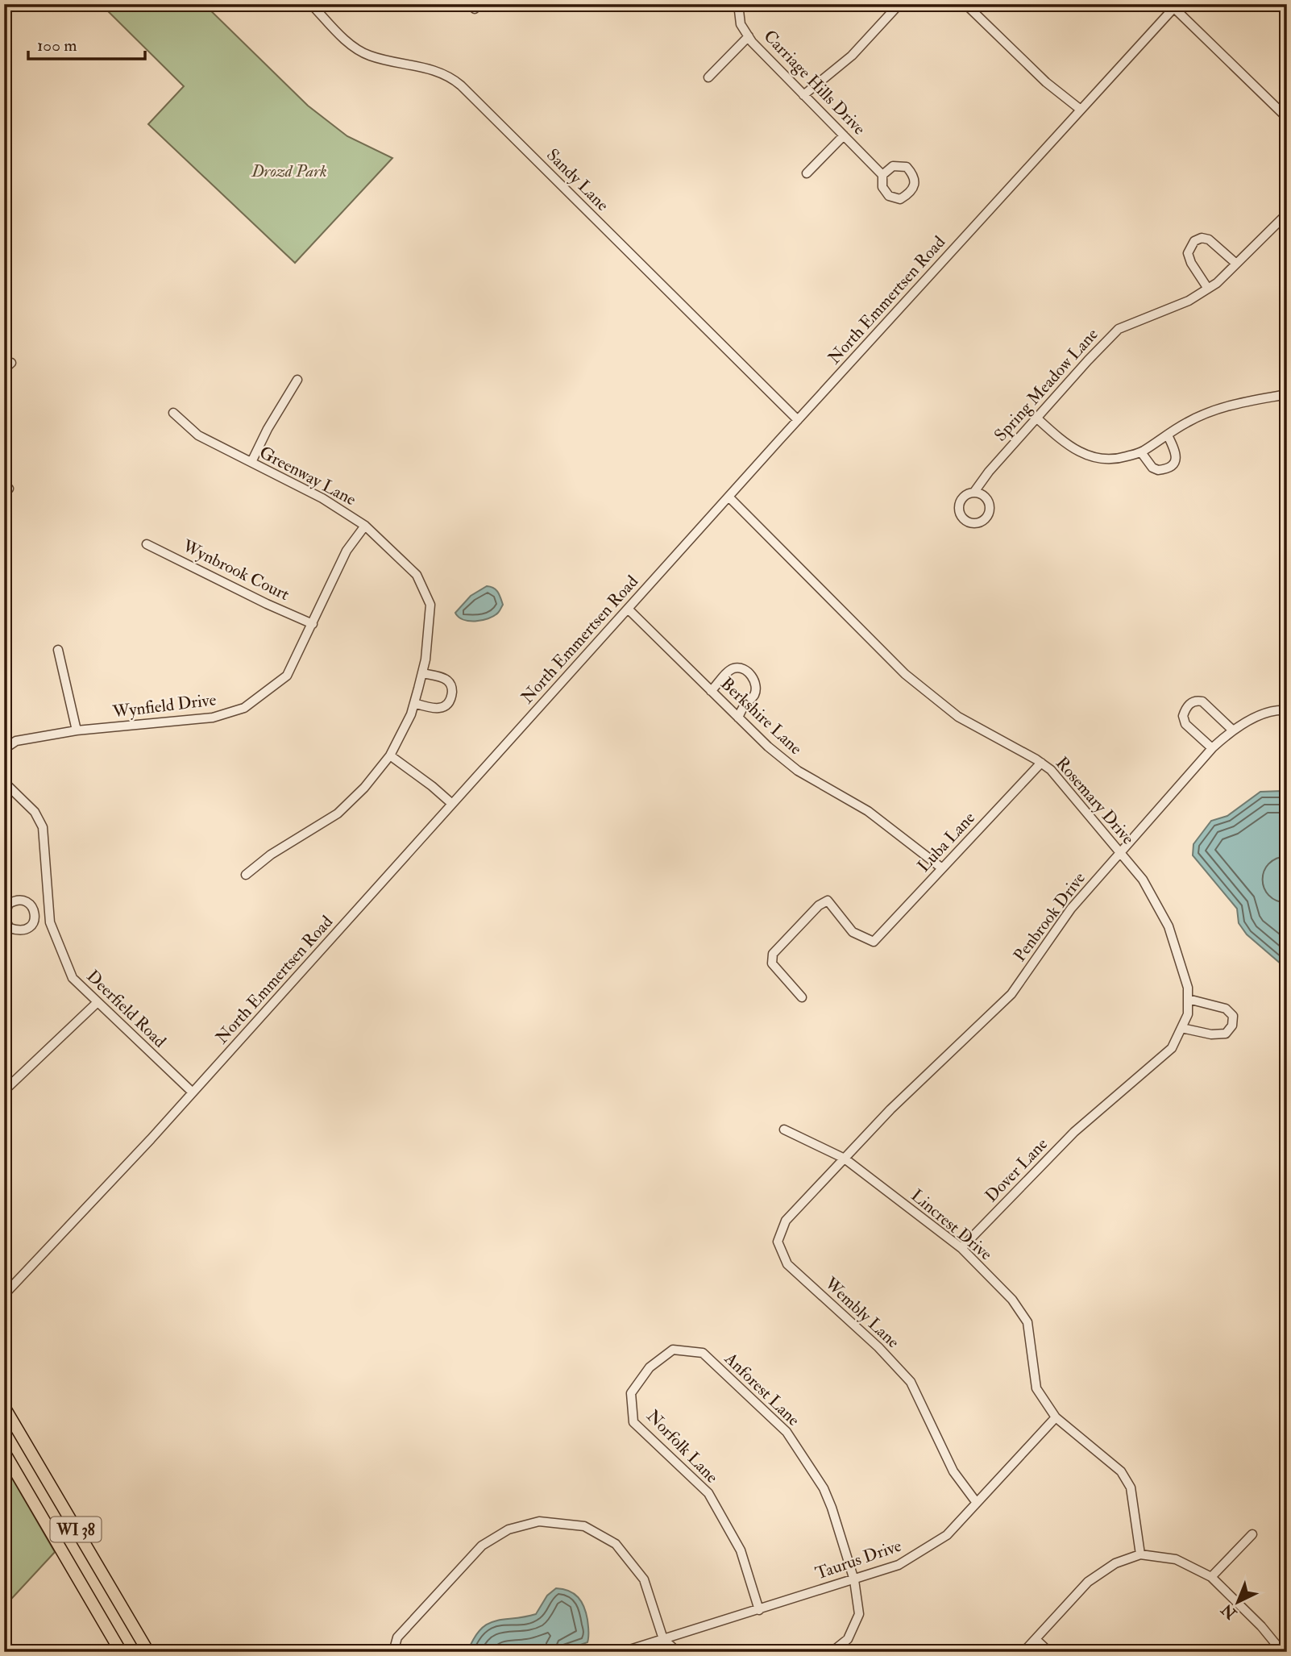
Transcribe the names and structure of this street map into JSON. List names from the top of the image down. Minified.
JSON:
{"streets":{"main road":["WI 38"],"street":["Carriage Hills Drive","Sandy Lane","North Emmertsen Road","Spring Meadow Lane","Greenway Lane","Wynbrook Court","Wynfield Drive","Berkshire Lane","Rosemary Drive","Luba Lane","Penbrook Drive","Deerfield Road","Dover Lane","Lincrest Drive","Wembly Lane","Anforest Lane","Norfolk Lane","Taurus Drive"]},"crossings":[["Sandy Lane","North Emmertsen Road"],["North Emmertsen Road","Berkshire Lane"],["North Emmertsen Road","Rosemary Drive"],["North Emmertsen Road","Deerfield Road"],["Greenway Lane","Wynfield Drive"],["Wynbrook Court","Wynfield Drive"],["Berkshire Lane","Luba Lane"],["Rosemary Drive","Luba Lane"],["Rosemary Drive","Penbrook Drive"],["Rosemary Drive","Dover Lane"],["Penbrook Drive","Lincrest Drive"],["Penbrook Drive","Wembly Lane"],["Dover Lane","Lincrest Drive"],["Lincrest Drive","Wembly Lane"],["Lincrest Drive","Taurus Drive"],["Wembly Lane","Taurus Drive"],["Anforest Lane","Norfolk Lane"],["Anforest Lane","Taurus Drive"],["Norfolk Lane","Taurus Drive"]],"parks":["Drozd Park"],"scale_bar":"100 m","north":"bottom left"}
